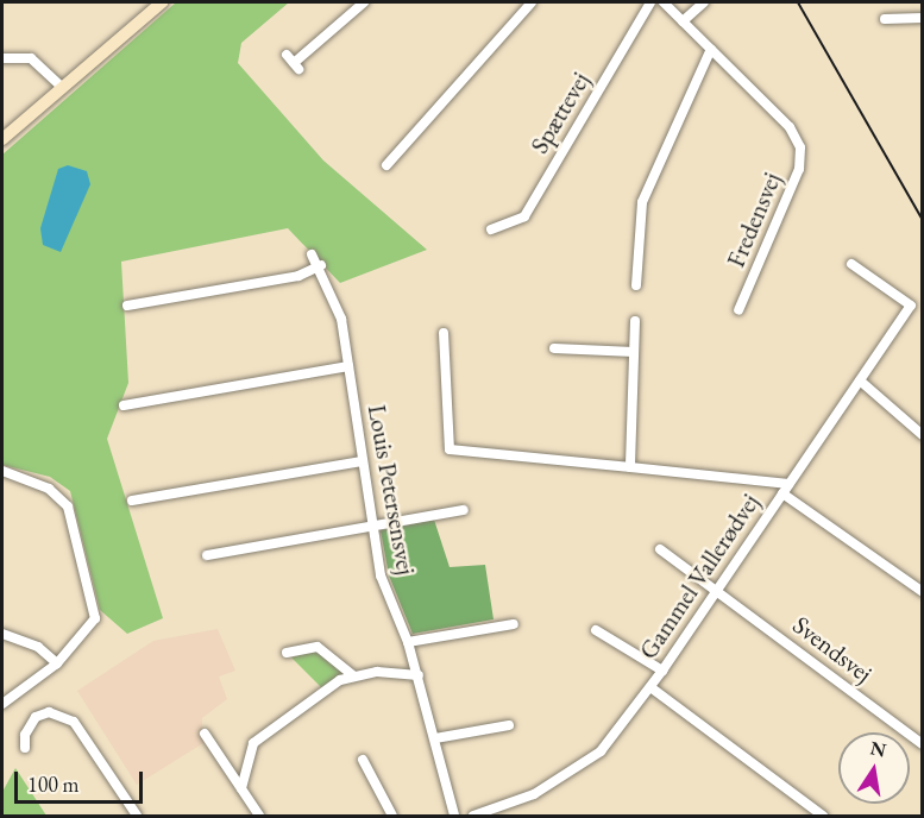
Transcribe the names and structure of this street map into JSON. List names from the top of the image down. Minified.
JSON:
{"streets":{"street":["Spættevej","Fredensvej","Louis Petersensvej","Gammel Vallerødvej","Svendsvej"]},"crossings":[["Gammel Vallerødvej","Svendsvej"]],"scale_bar":"100 m","north":"top"}
